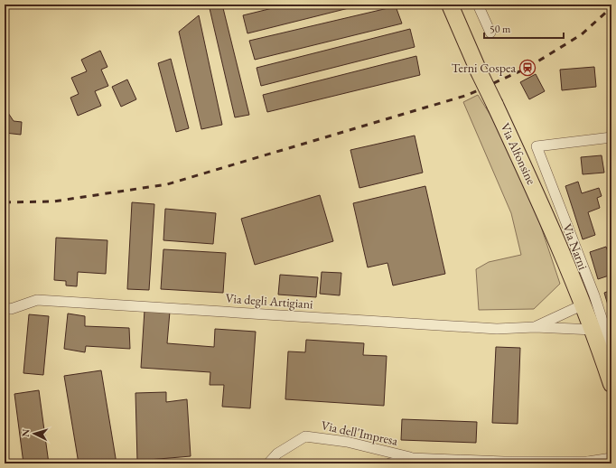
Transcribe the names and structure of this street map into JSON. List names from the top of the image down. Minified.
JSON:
{"streets":{"main road":["Via Alfonsine"],"street":["Via Narni","Via degli Artigiani","Via dell'Impresa"]},"crossings":[["Via Alfonsine","Via degli Artigiani"]],"places":{"station":["Terni Cospea"]},"scale_bar":"50 m","north":"left"}
